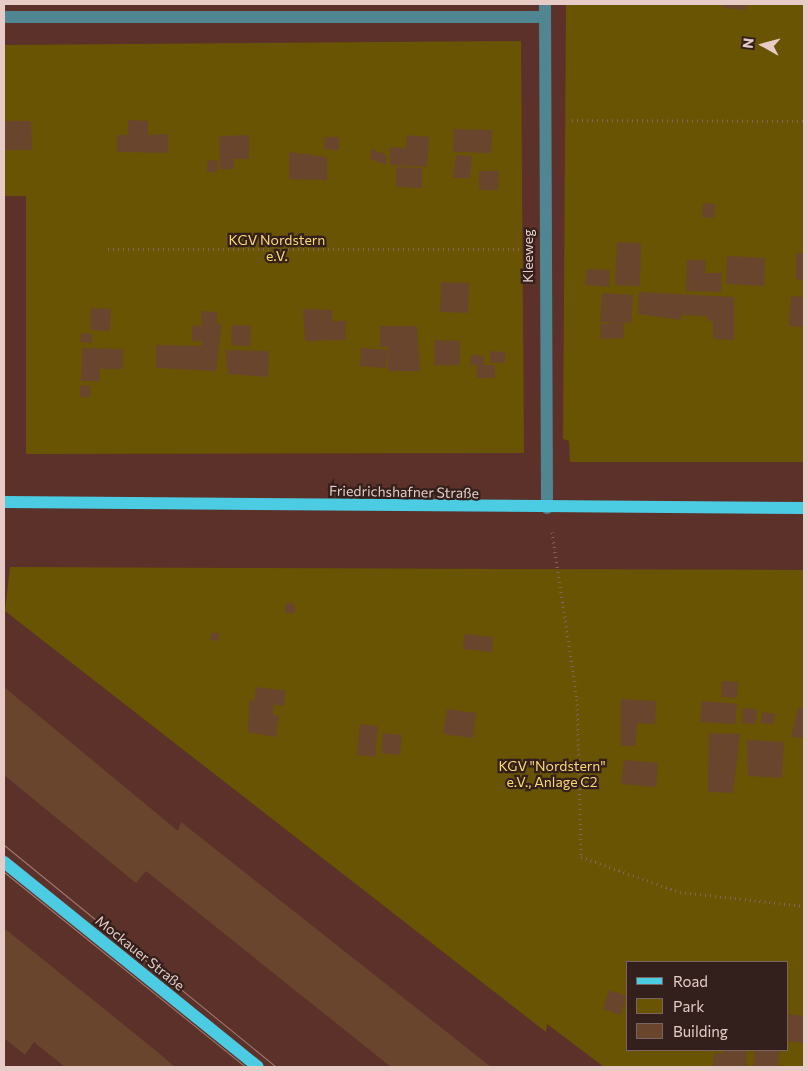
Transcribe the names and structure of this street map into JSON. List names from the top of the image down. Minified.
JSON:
{"streets":{"main road":["Friedrichshafner Straße","Mockauer Straße"],"street":["Kleeweg"]},"crossings":[["Kleeweg","Friedrichshafner Straße"]],"parks":["KGV Nordstern e.V.","KGV \"Nordstern\" e.V., Anlage C2"],"legend":["Road","Park","Building"],"north":"left"}
